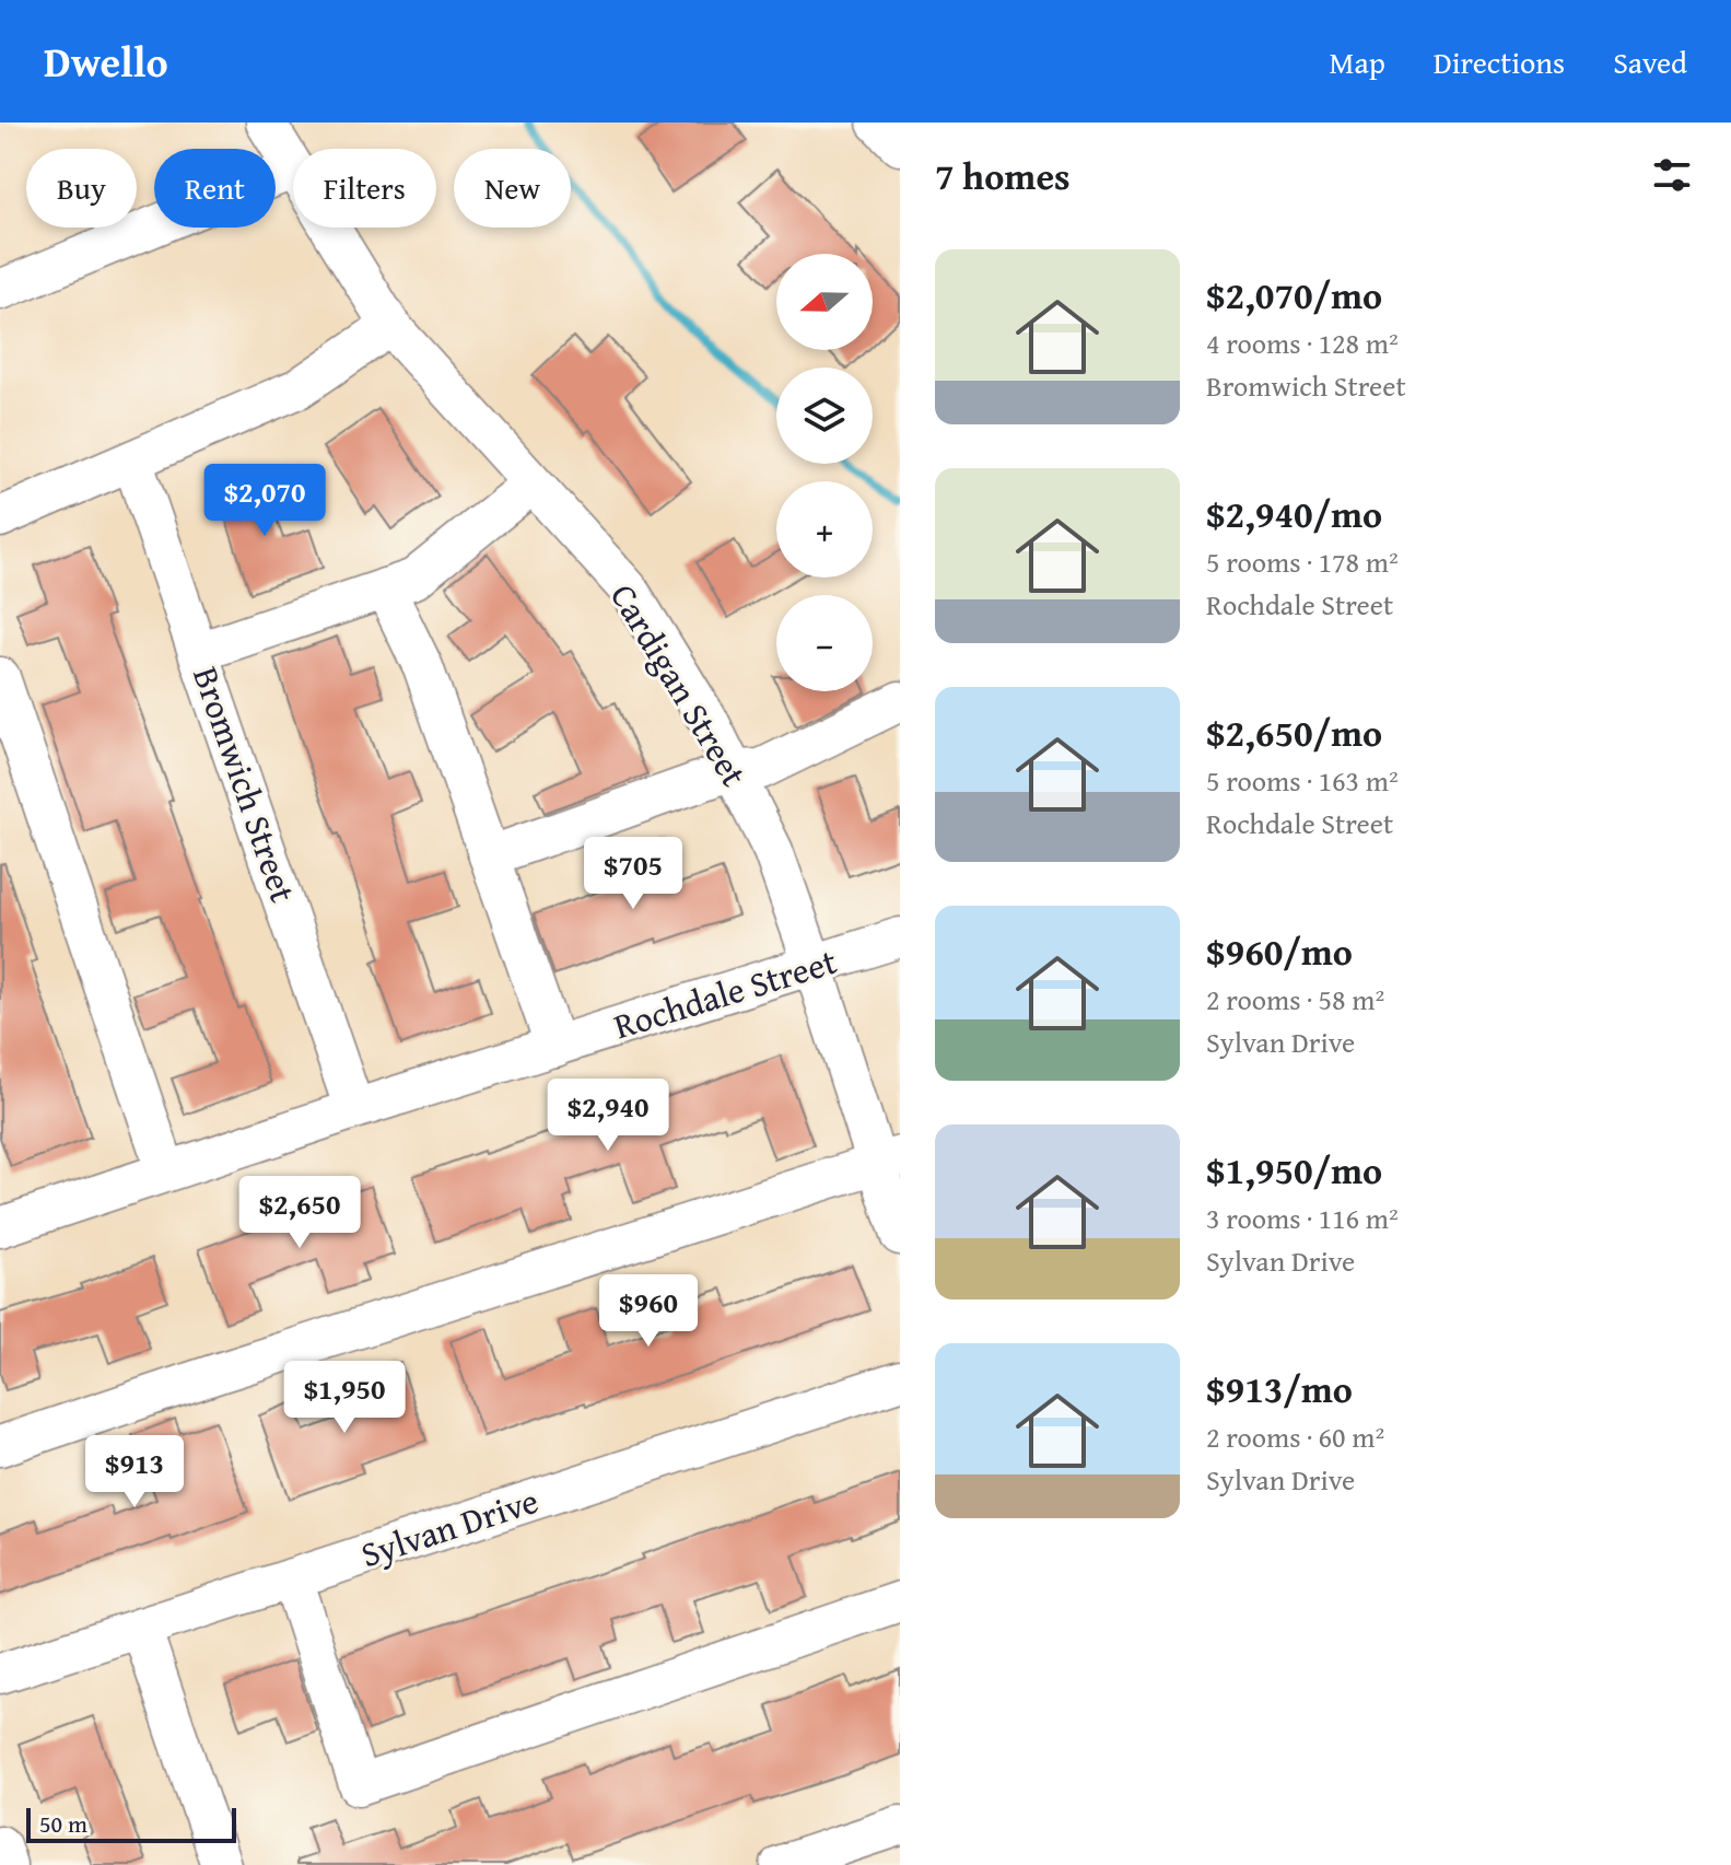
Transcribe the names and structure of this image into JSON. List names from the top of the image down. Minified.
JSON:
{"streets":{"street":["Cardigan Street","Bromwich Street","Rochdale Street","Sylvan Drive"]},"crossings":[["Cardigan Street","Rochdale Street"],["Bromwich Street","Rochdale Street"]],"scale_bar":"50 m","north":"left","page":{"header":"Dwello","nav":["Map","Directions","Saved"],"heading":"7 homes","chip":["Buy","Rent","Filters","New"],"list":[{"name":"$2,070/mo","note":"4 rooms · 128 m² · Bromwich Street"},{"name":"$2,940/mo","note":"5 rooms · 178 m² · Rochdale Street"},{"name":"$2,650/mo","note":"5 rooms · 163 m² · Rochdale Street"},{"name":"$960/mo","note":"2 rooms · 58 m² · Sylvan Drive"},{"name":"$1,950/mo","note":"3 rooms · 116 m² · Sylvan Drive"},{"name":"$913/mo","note":"2 rooms · 60 m² · Sylvan Drive"}],"map_buttons":["+","−"],"price":["$2,070","$705","$2,940","$2,650","$960","$1,950","$913"],"scale":"50 m"}}
